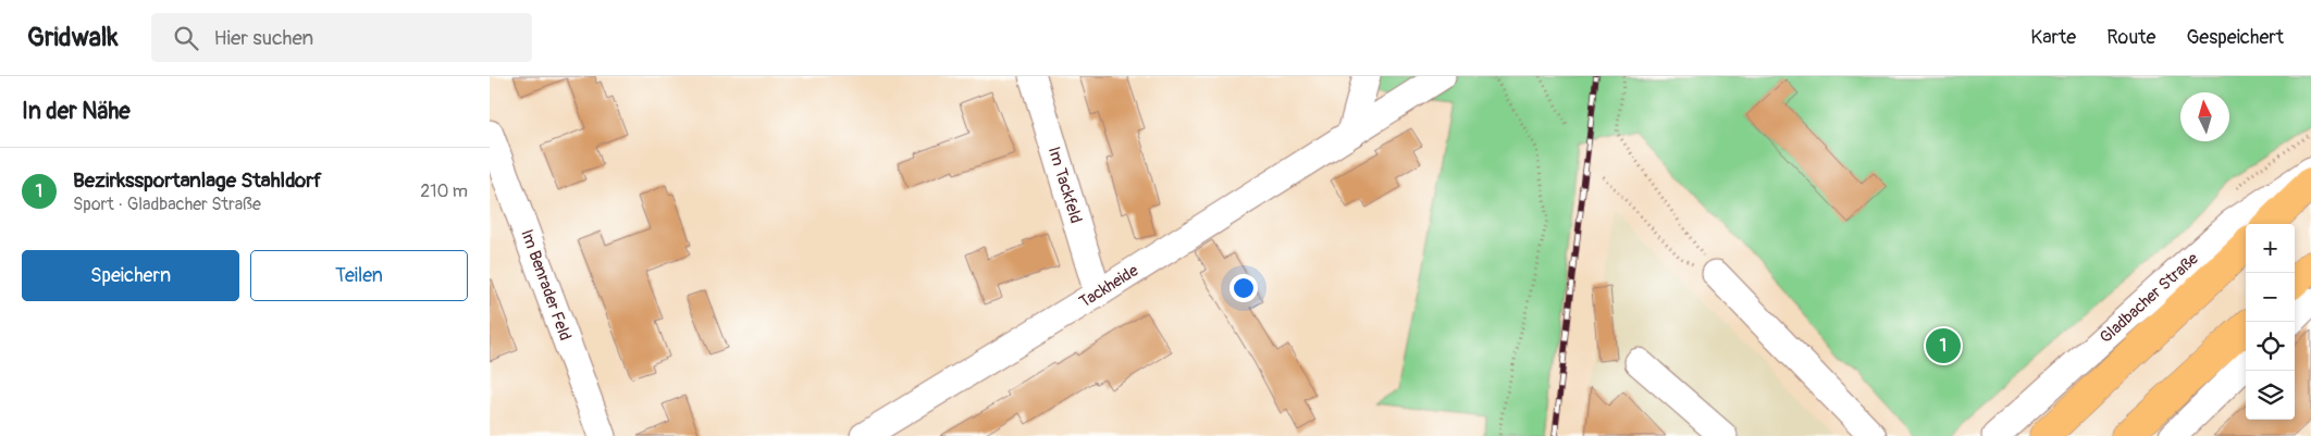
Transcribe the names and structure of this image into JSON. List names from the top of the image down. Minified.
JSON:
{"streets":{"main road":["Gladbacher Straße"],"street":["Im Tackfeld","Im Benrader Feld","Tackheide"]},"crossings":[["Im Tackfeld","Tackheide"]],"north":"top","page":{"header":"Gridwalk","search":"Hier suchen","nav":["Karte","Route","Gespeichert"],"heading":"In der Nähe","list":[{"mark":"1","name":"Bezirkssportanlage Stahldorf","note":"Sport · Gladbacher Straße","value":"210 m"}],"map_buttons":["+","−"],"buttons":["Speichern","Teilen"],"pins":"1"}}
